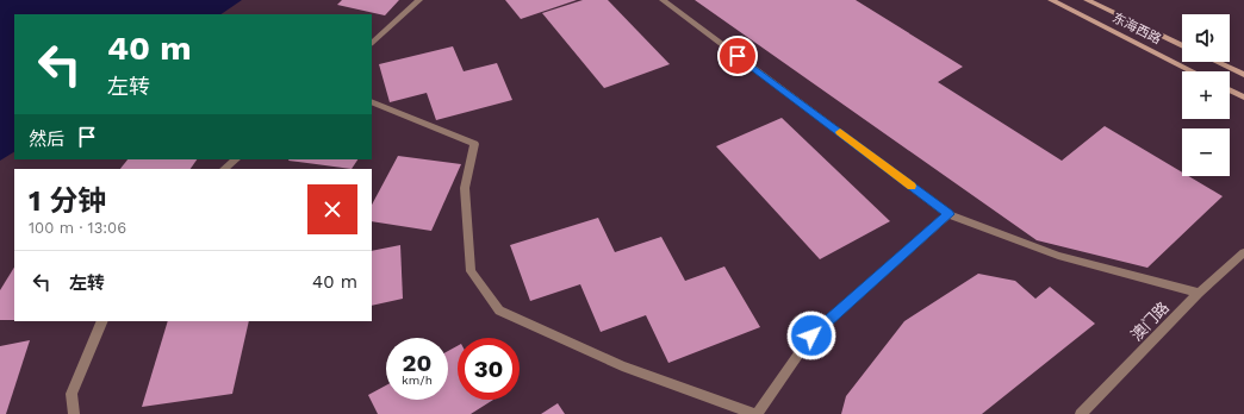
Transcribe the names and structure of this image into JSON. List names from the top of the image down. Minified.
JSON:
{"streets":{"main road":["东海西路"],"street":["澳门路"]},"page":{"map_buttons":["+","−"],"turn":["40 m","左转"],"then":"然后","heading":["1 分钟","100 m · 13:06"],"list":[{"name":"左转","value":"40 m"}],"speed":"20 km/h","limit":"30"}}
